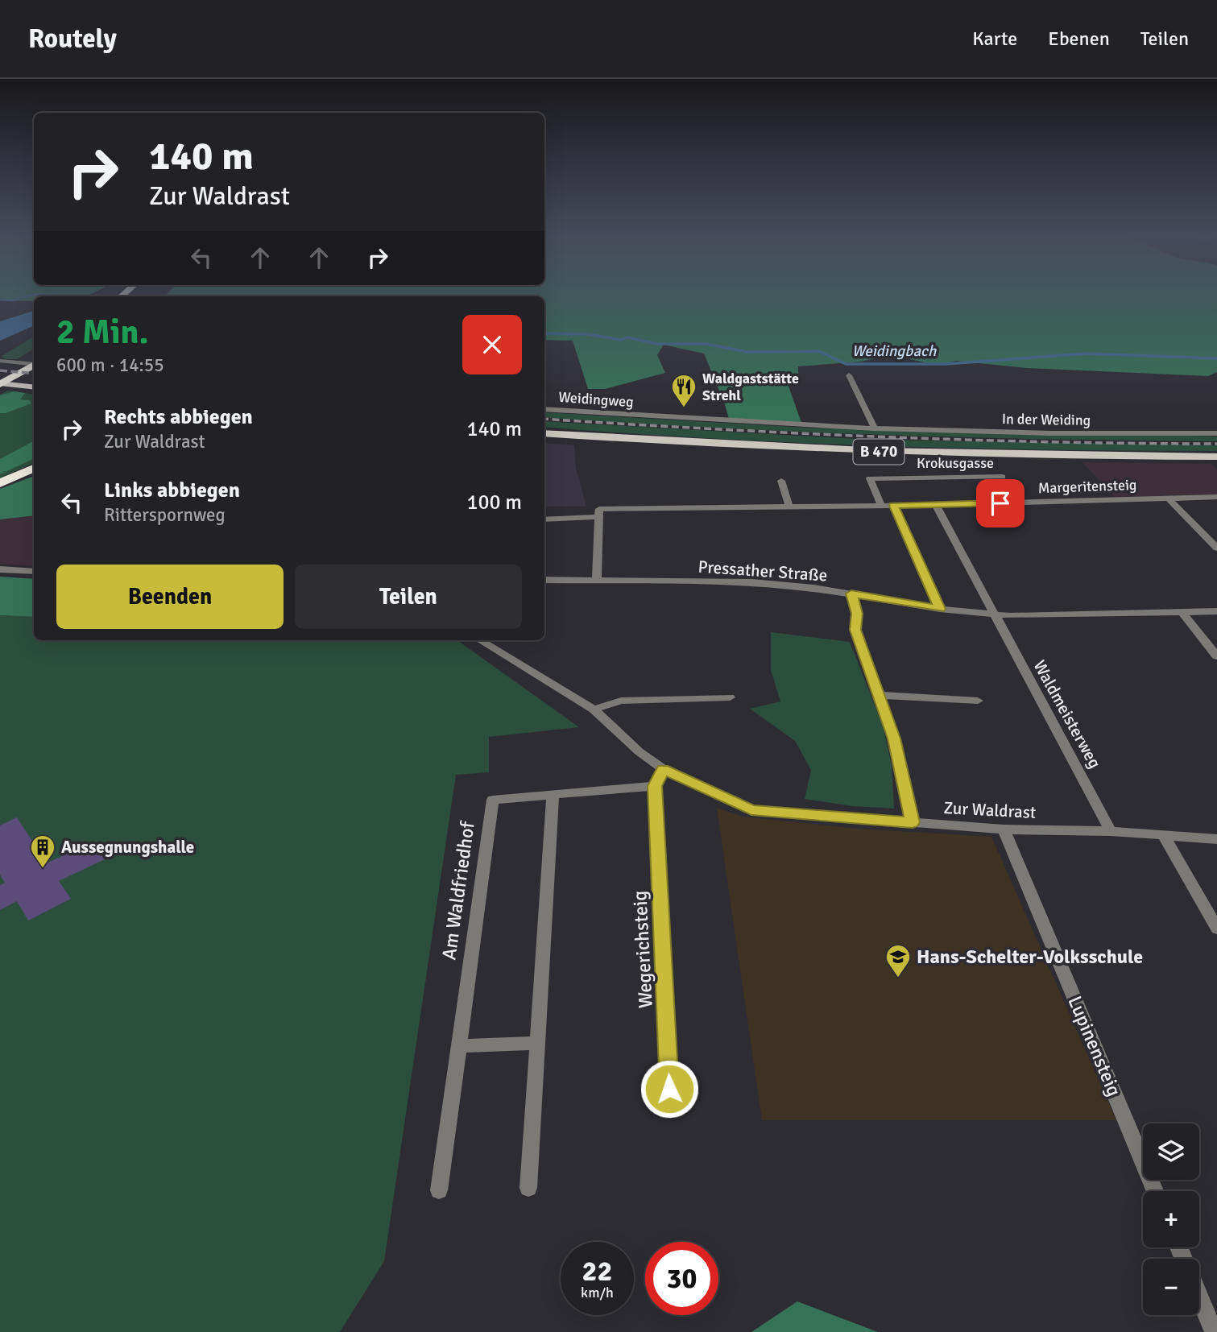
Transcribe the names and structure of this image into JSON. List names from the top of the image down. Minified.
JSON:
{"streets":{"main road":["B 470"],"street":["Weidingweg","In der Weiding","Krokusgasse","Margeritensteig","Pressather Straße","Waldmeisterweg","Zur Waldrast","Am Waldfriedhof","Wegerichsteig","Lupinensteig"]},"crossings":[["Weidingweg","In der Weiding"],["Krokusgasse","Margeritensteig"],["Margeritensteig","Waldmeisterweg"],["Pressather Straße","Waldmeisterweg"],["Waldmeisterweg","Zur Waldrast"],["Zur Waldrast","Lupinensteig"],["Am Waldfriedhof","Wegerichsteig"]],"water":["Weidingbach"],"places":{"restaurant":["Waldgaststätte Strehl"],"building":["Aussegnungshalle"],"school or university":["Hans-Schelter-Volksschule"]},"page":{"header":"Routely","nav":["Karte","Ebenen","Teilen"],"turn":["140 m","Zur Waldrast"],"heading":["2 Min.","600 m · 14:55"],"list":[{"name":"Rechts abbiegen","note":"Zur Waldrast","value":"140 m"},{"name":"Links abbiegen","note":"Ritterspornweg","value":"100 m"}],"buttons":["Beenden","Teilen"],"map_buttons":["+","−"],"speed":"22 km/h","limit":"30"}}
